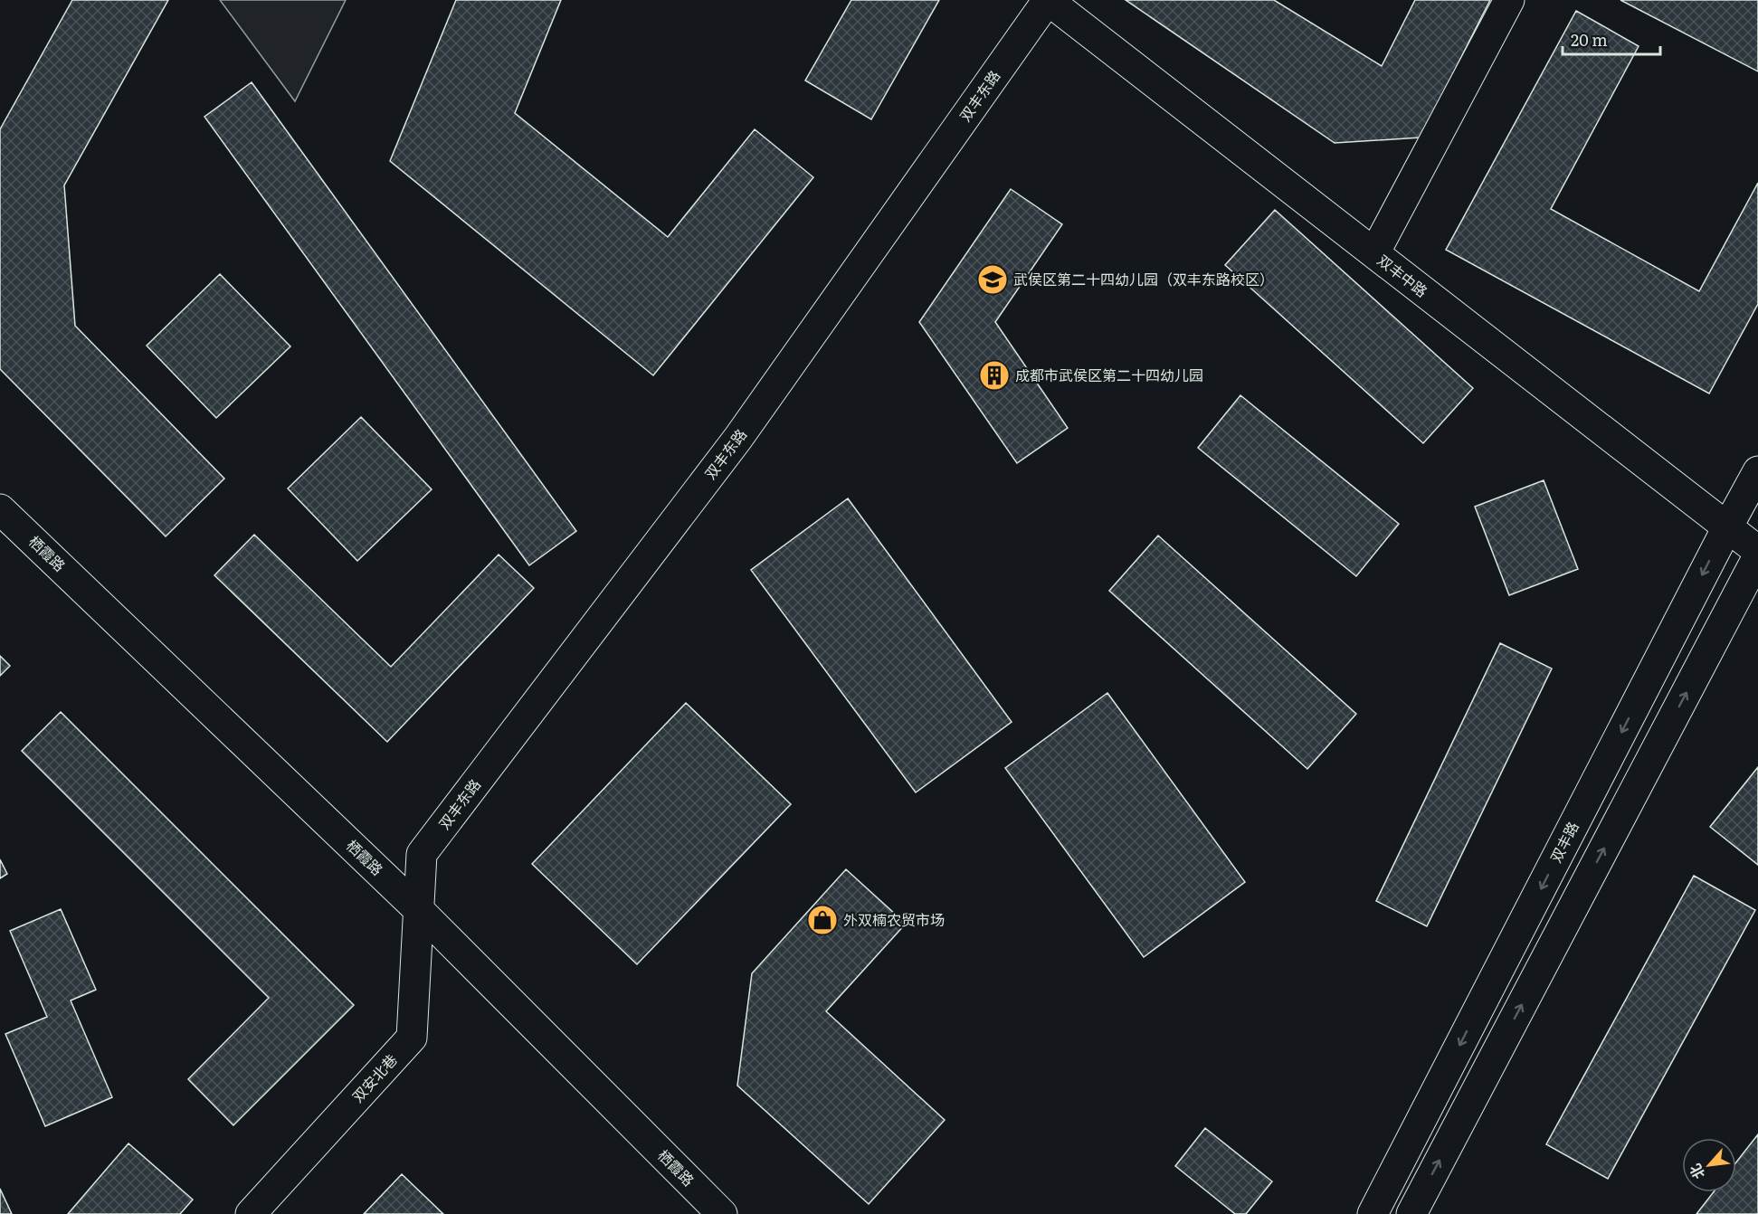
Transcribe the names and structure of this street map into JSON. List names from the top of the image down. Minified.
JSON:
{"streets":{"street":["双丰东路","双丰中路","栖霞路","双丰路","双安北巷"]},"crossings":[["双丰东路","双丰中路"],["双丰东路","栖霞路"],["双丰东路","双安北巷"],["双丰中路","双丰路"],["栖霞路","双安北巷"]],"places":{"school or university":["武侯区第二十四幼儿园（双丰东路校区）"],"building":["成都市武侯区第二十四幼儿园"],"shop":["外双楠农贸市场"]},"scale_bar":"20 m","north":"bottom left"}
